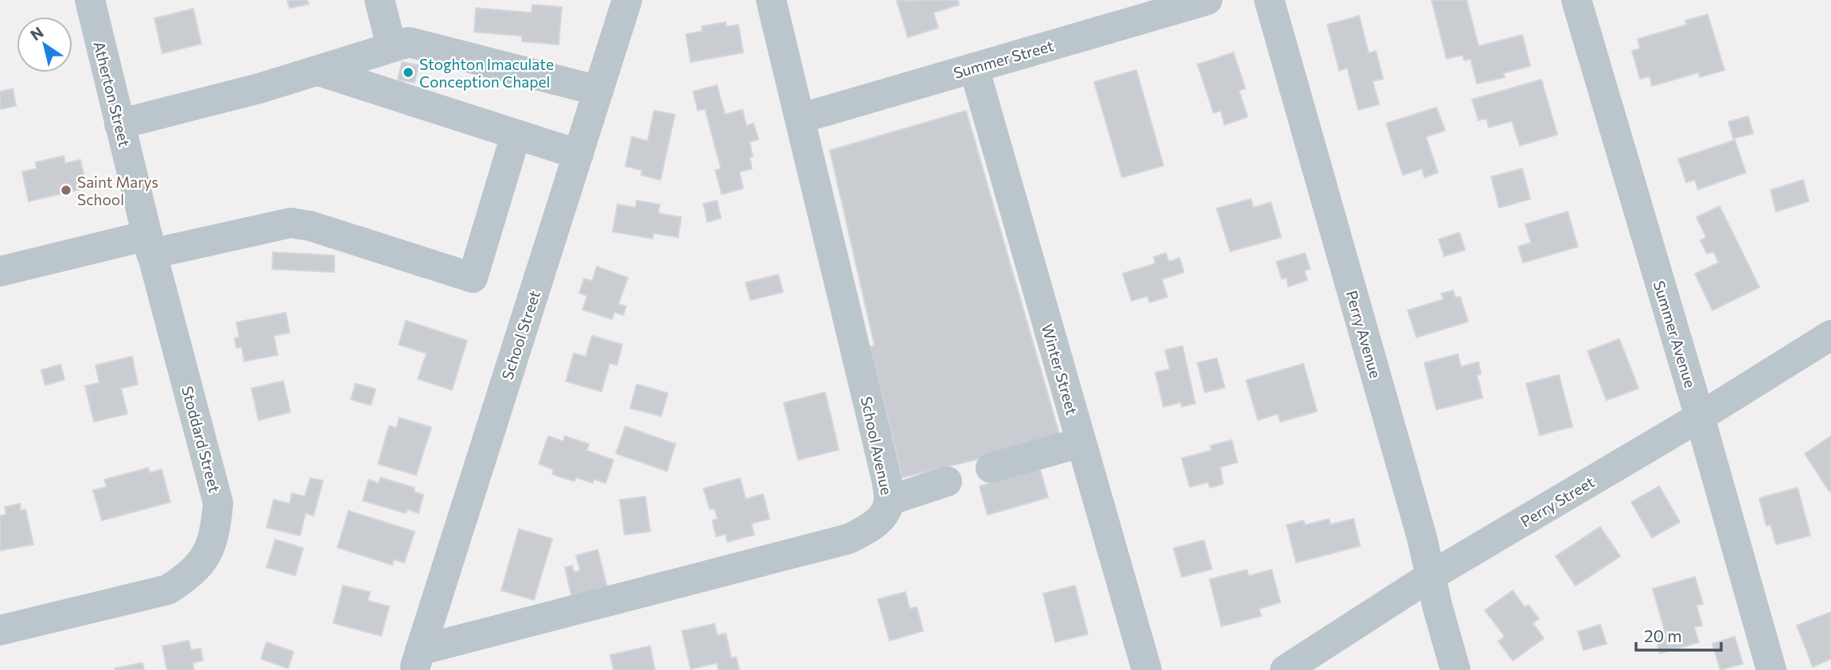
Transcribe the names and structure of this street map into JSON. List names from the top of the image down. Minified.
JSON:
{"streets":{"street":["Summer Street","Atherton Street","Perry Avenue","Summer Avenue","School Street","Winter Street","Stoddard Street","School Avenue","Perry Street"]},"crossings":[["Summer Street","Winter Street"],["Summer Street","School Avenue"],["Atherton Street","Stoddard Street"],["Perry Avenue","Perry Street"],["Summer Avenue","Perry Street"],["School Street","School Avenue"]],"places":["Stoghton Imaculate Conception Chapel","Saint Marys School"],"scale_bar":"20 m","north":"top left"}
